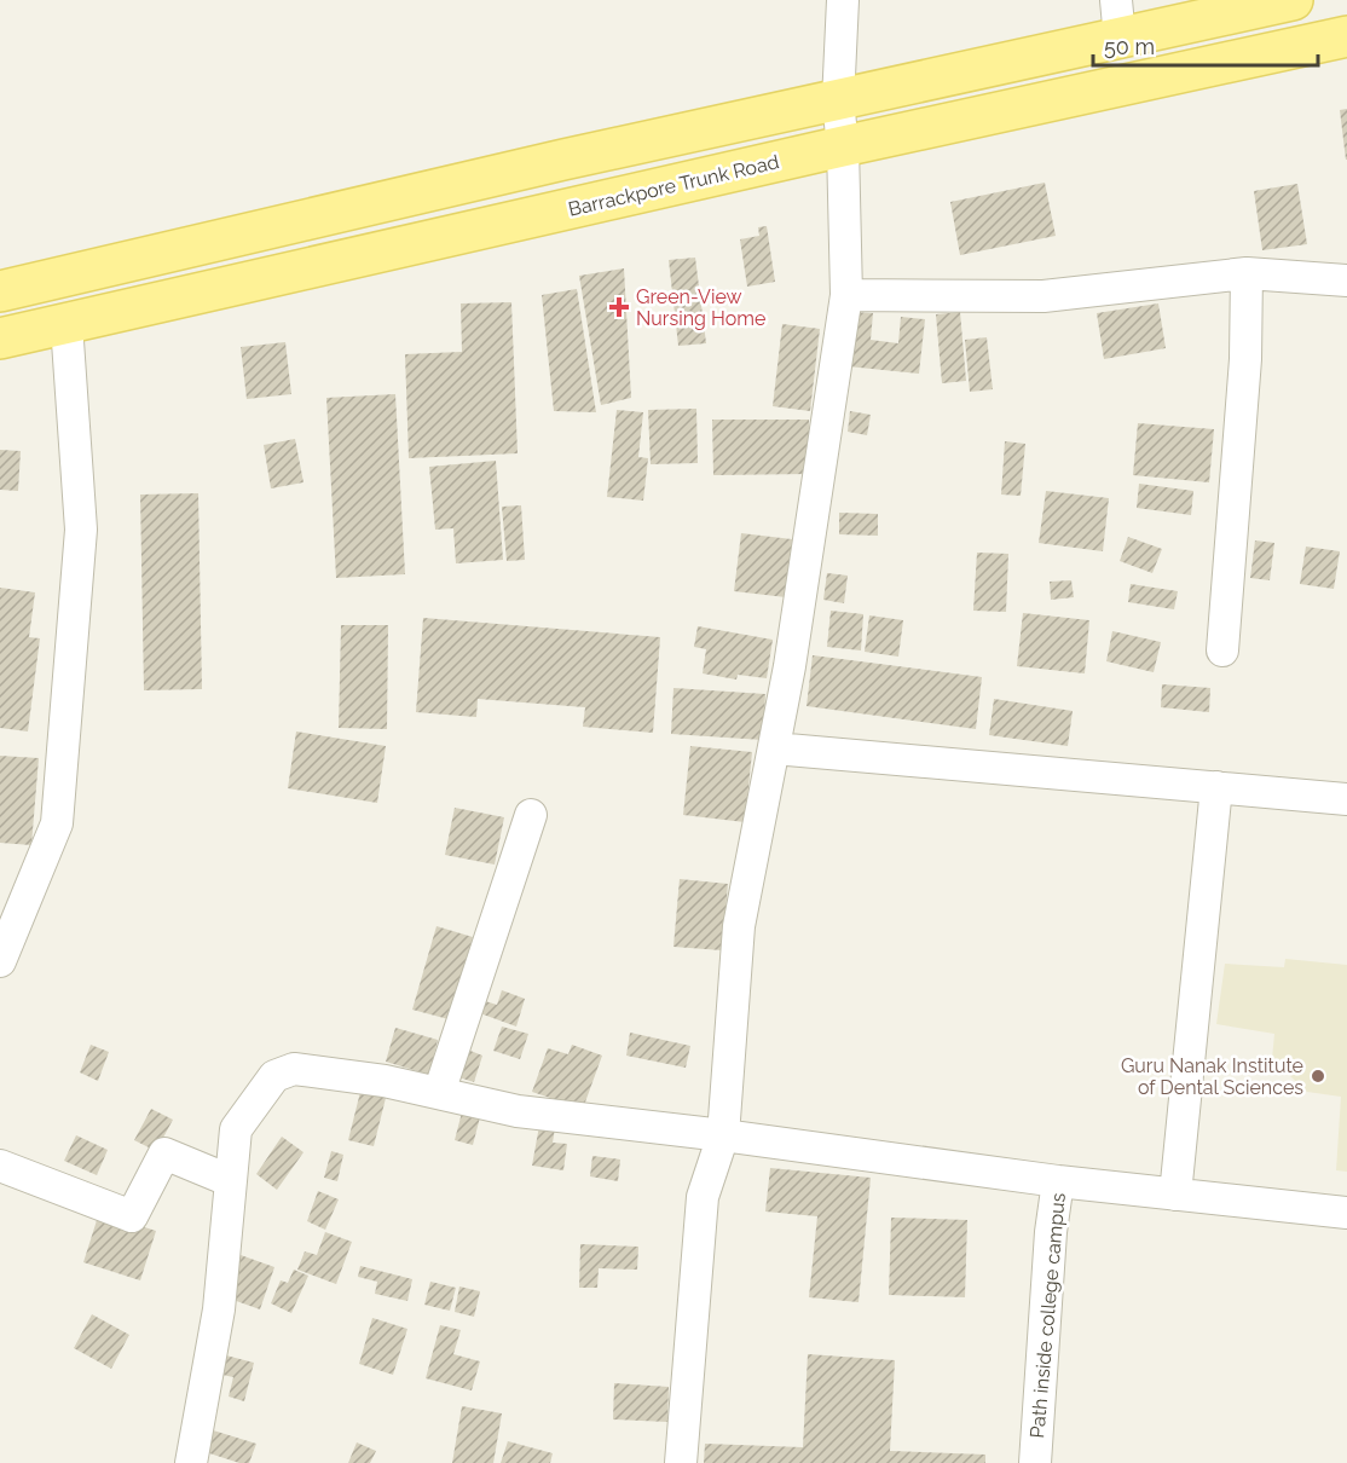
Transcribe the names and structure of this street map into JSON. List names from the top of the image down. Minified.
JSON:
{"streets":{"main road":["Barrackpore Trunk Road"],"street":["Path inside college campus"]},"places":{"health":["Green-View Nursing Home"],"other":["Guru Nanak Institute of Dental Sciences"]},"scale_bar":"50 m"}
